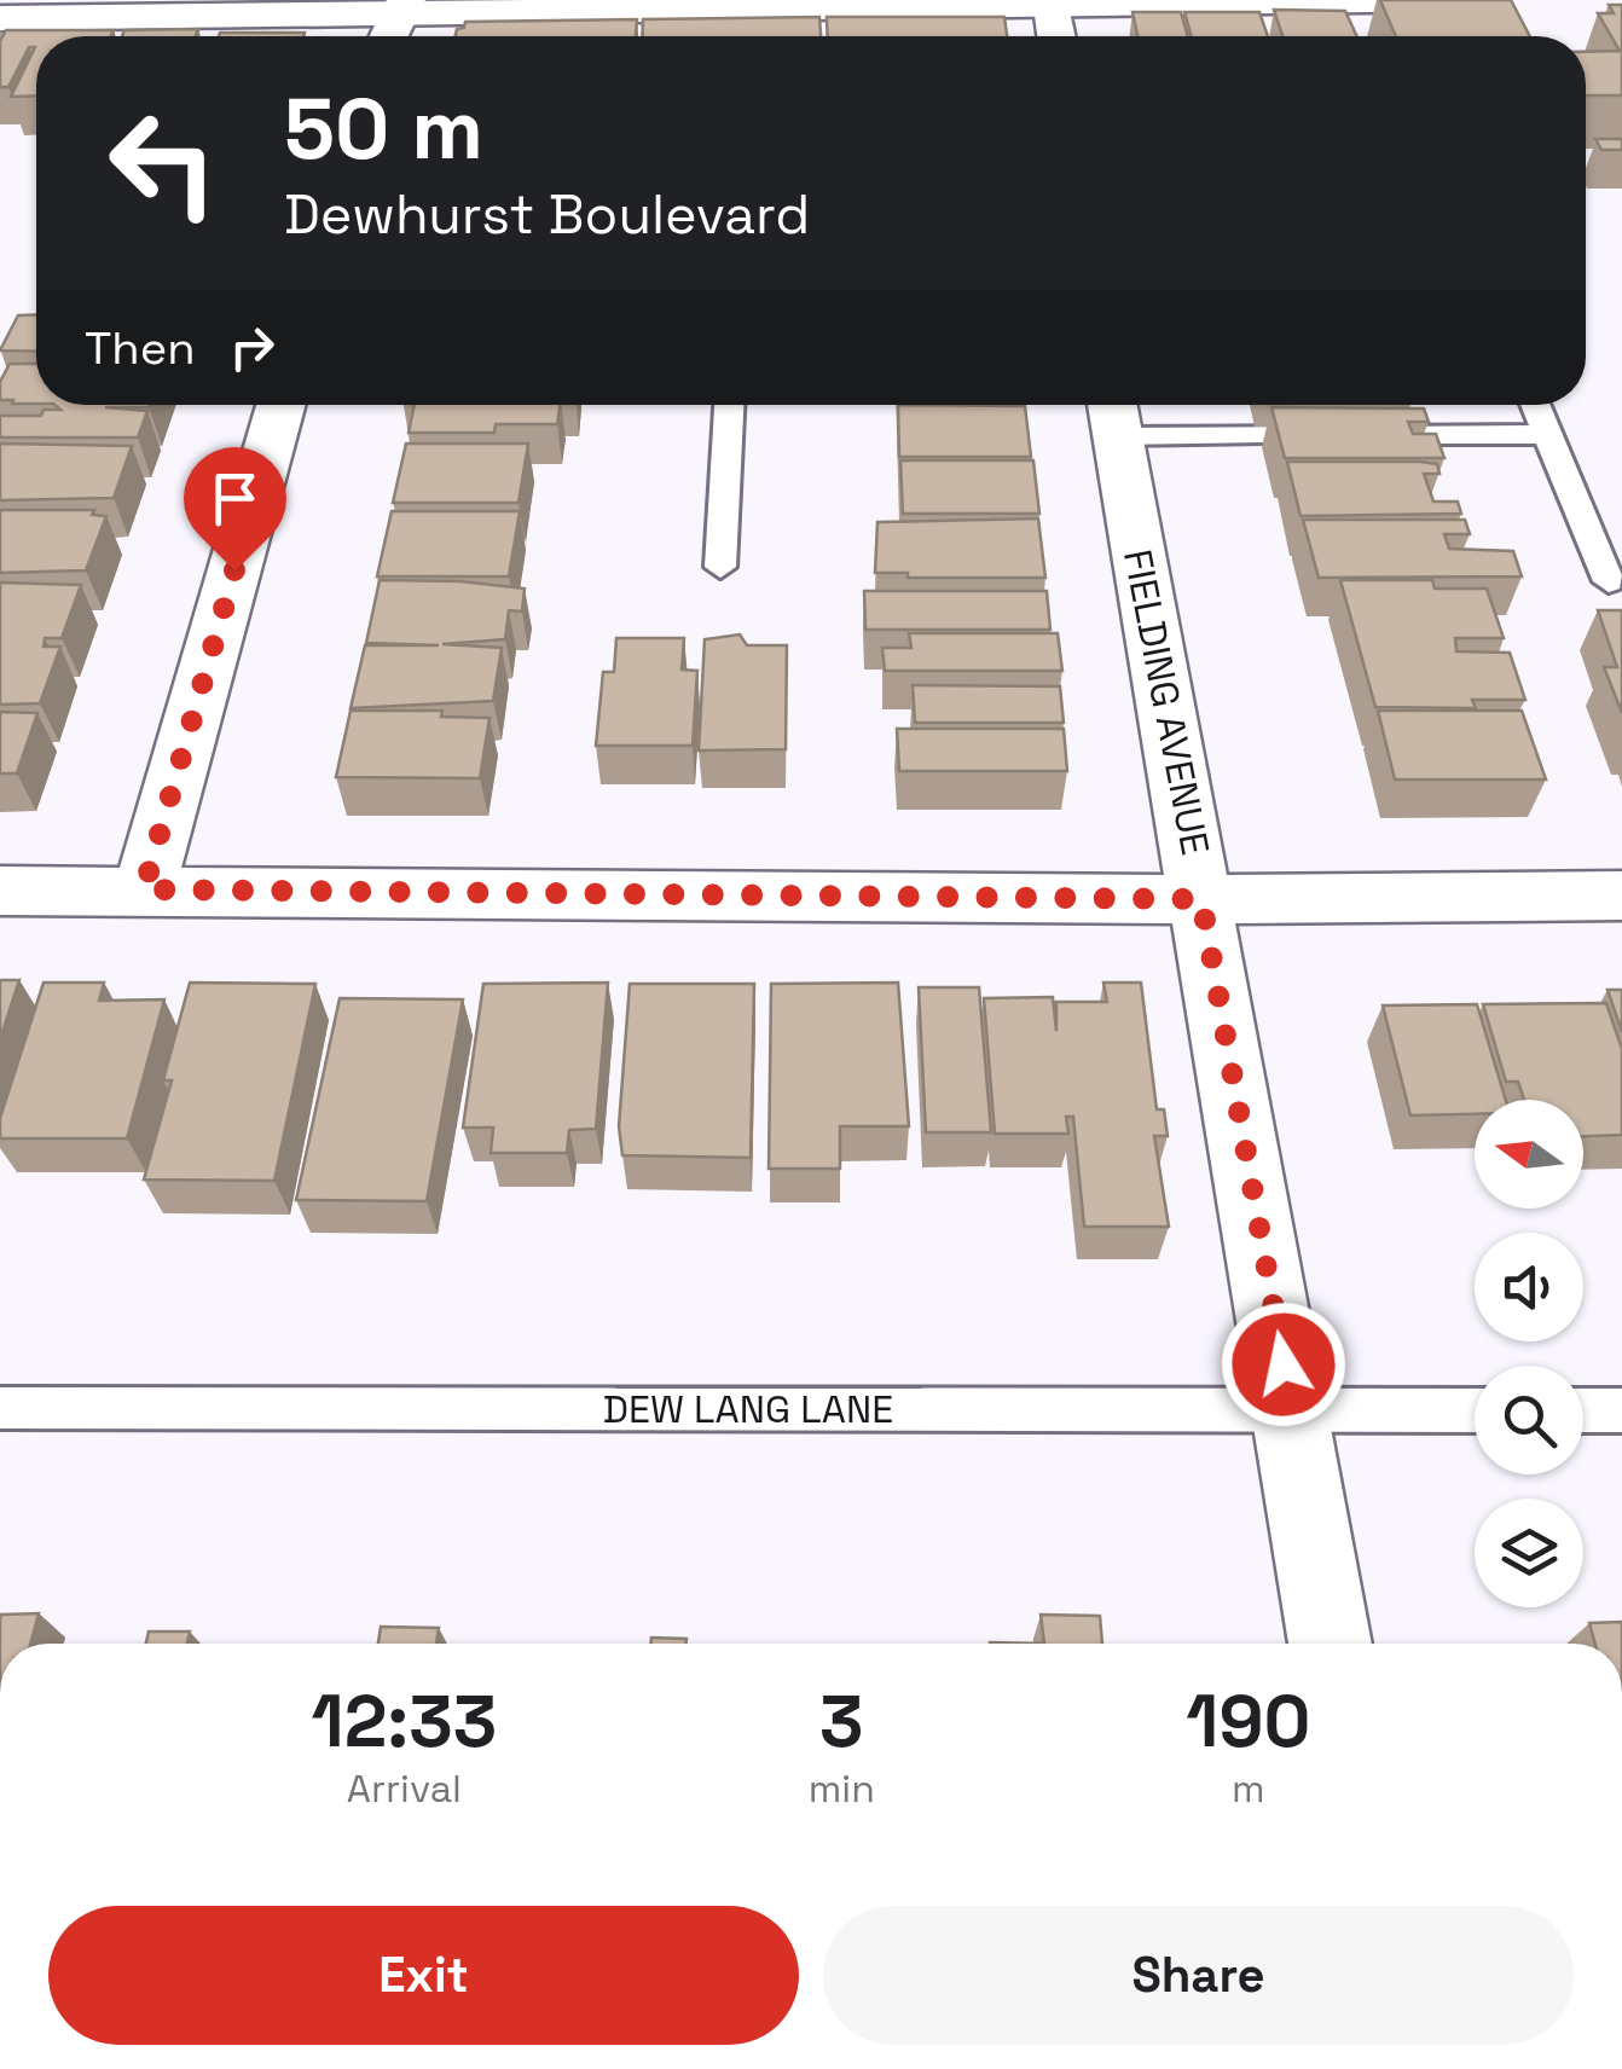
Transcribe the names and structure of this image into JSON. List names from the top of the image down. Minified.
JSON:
{"streets":{"street":["FIELDING AVENUE"],"lane":["DEW LANG LANE"]},"crossings":[["FIELDING AVENUE","DEW LANG LANE"]],"north":"left","page":{"turn":["50 m","Dewhurst Boulevard"],"then":"Then","eta":["12:33","Arrival","3","min","190","m"],"buttons":["Exit","Share"]}}
